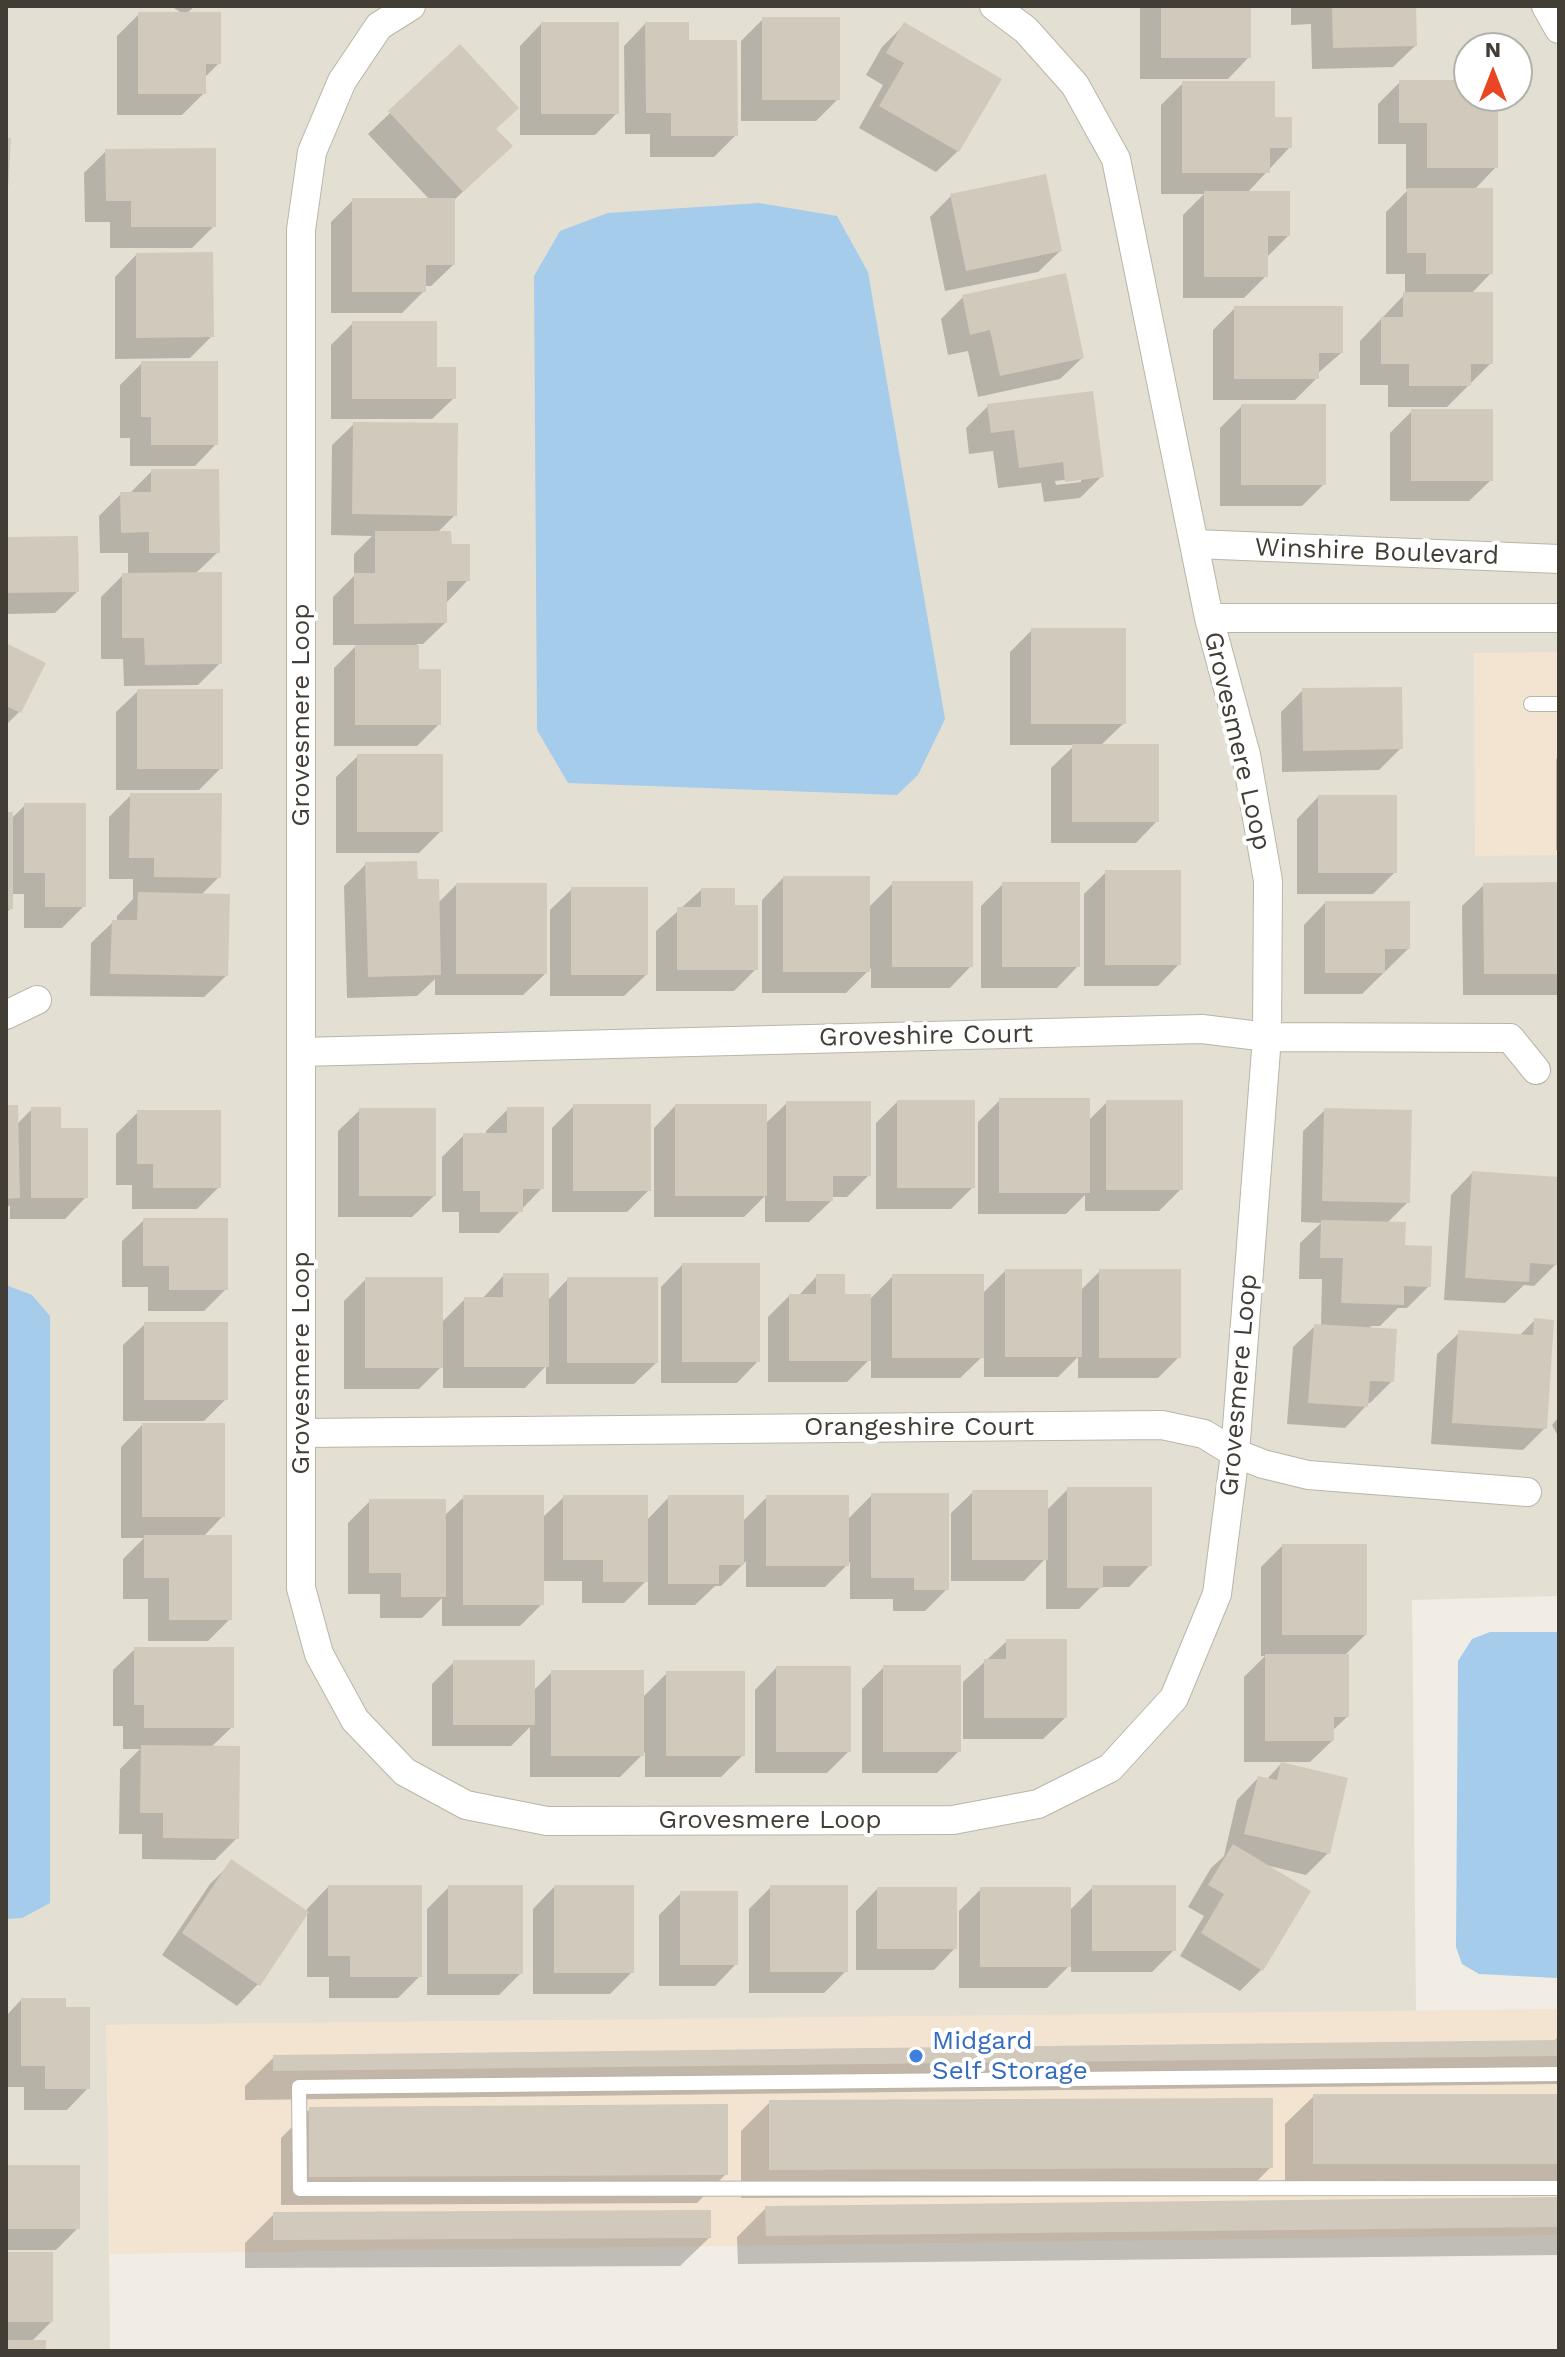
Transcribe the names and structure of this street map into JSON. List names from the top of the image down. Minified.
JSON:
{"streets":{"street":["Winshire Boulevard","Grovesmere Loop","Groveshire Court","Orangeshire Court"]},"crossings":[["Winshire Boulevard","Grovesmere Loop"],["Grovesmere Loop","Groveshire Court"],["Grovesmere Loop","Orangeshire Court"]],"places":["Midgard Self Storage"],"north":"top"}
